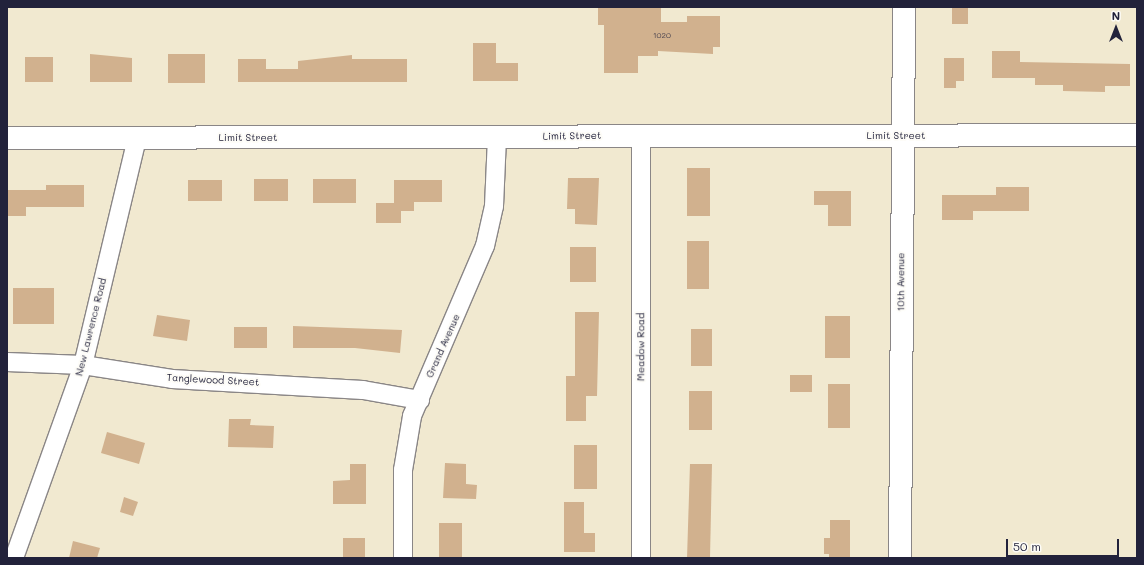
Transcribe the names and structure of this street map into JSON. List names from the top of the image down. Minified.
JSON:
{"streets":{"street":["Limit Street","10th Avenue","New Lawrence Road","Grand Avenue","Meadow Road","Tanglewood Street"]},"crossings":[["Limit Street","10th Avenue"],["Limit Street","New Lawrence Road"],["Limit Street","Grand Avenue"],["Limit Street","Meadow Road"],["New Lawrence Road","Tanglewood Street"],["Grand Avenue","Tanglewood Street"]],"house_numbers":["1020"],"scale_bar":"50 m","north":"top"}
